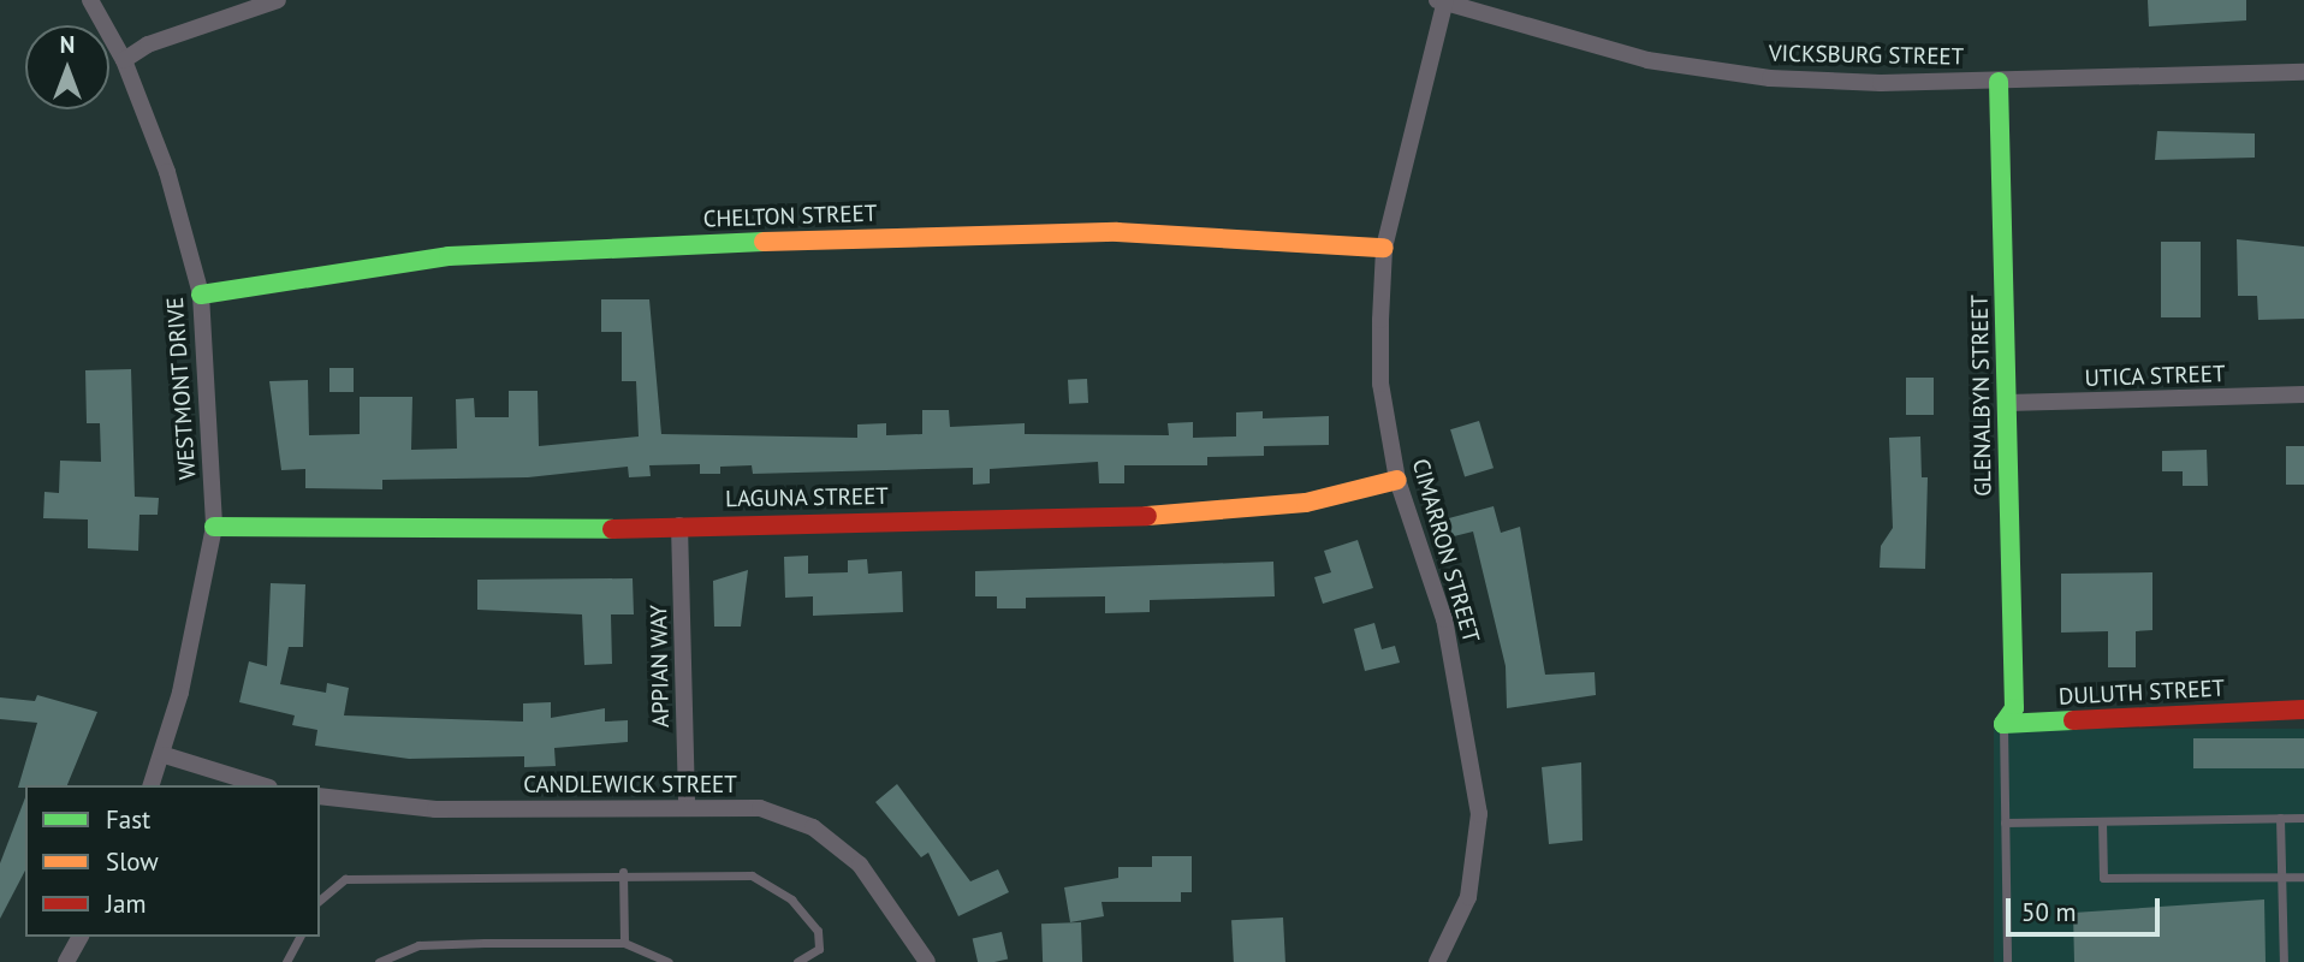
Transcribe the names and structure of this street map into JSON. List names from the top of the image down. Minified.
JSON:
{"streets":{"street":["VICKSBURG STREET","CHELTON STREET","UTICA STREET","WESTMONT DRIVE","GLENALBYN STREET","LAGUNA STREET","CIMARRON STREET","APPIAN WAY","DULUTH STREET","CANDLEWICK STREET"]},"crossings":[["VICKSBURG STREET","GLENALBYN STREET"],["VICKSBURG STREET","CIMARRON STREET"],["CHELTON STREET","WESTMONT DRIVE"],["CHELTON STREET","CIMARRON STREET"],["UTICA STREET","GLENALBYN STREET"],["WESTMONT DRIVE","LAGUNA STREET"],["GLENALBYN STREET","DULUTH STREET"],["LAGUNA STREET","CIMARRON STREET"],["LAGUNA STREET","APPIAN WAY"],["APPIAN WAY","CANDLEWICK STREET"]],"legend":["Fast","Slow","Jam"],"scale_bar":"50 m","north":"top"}
